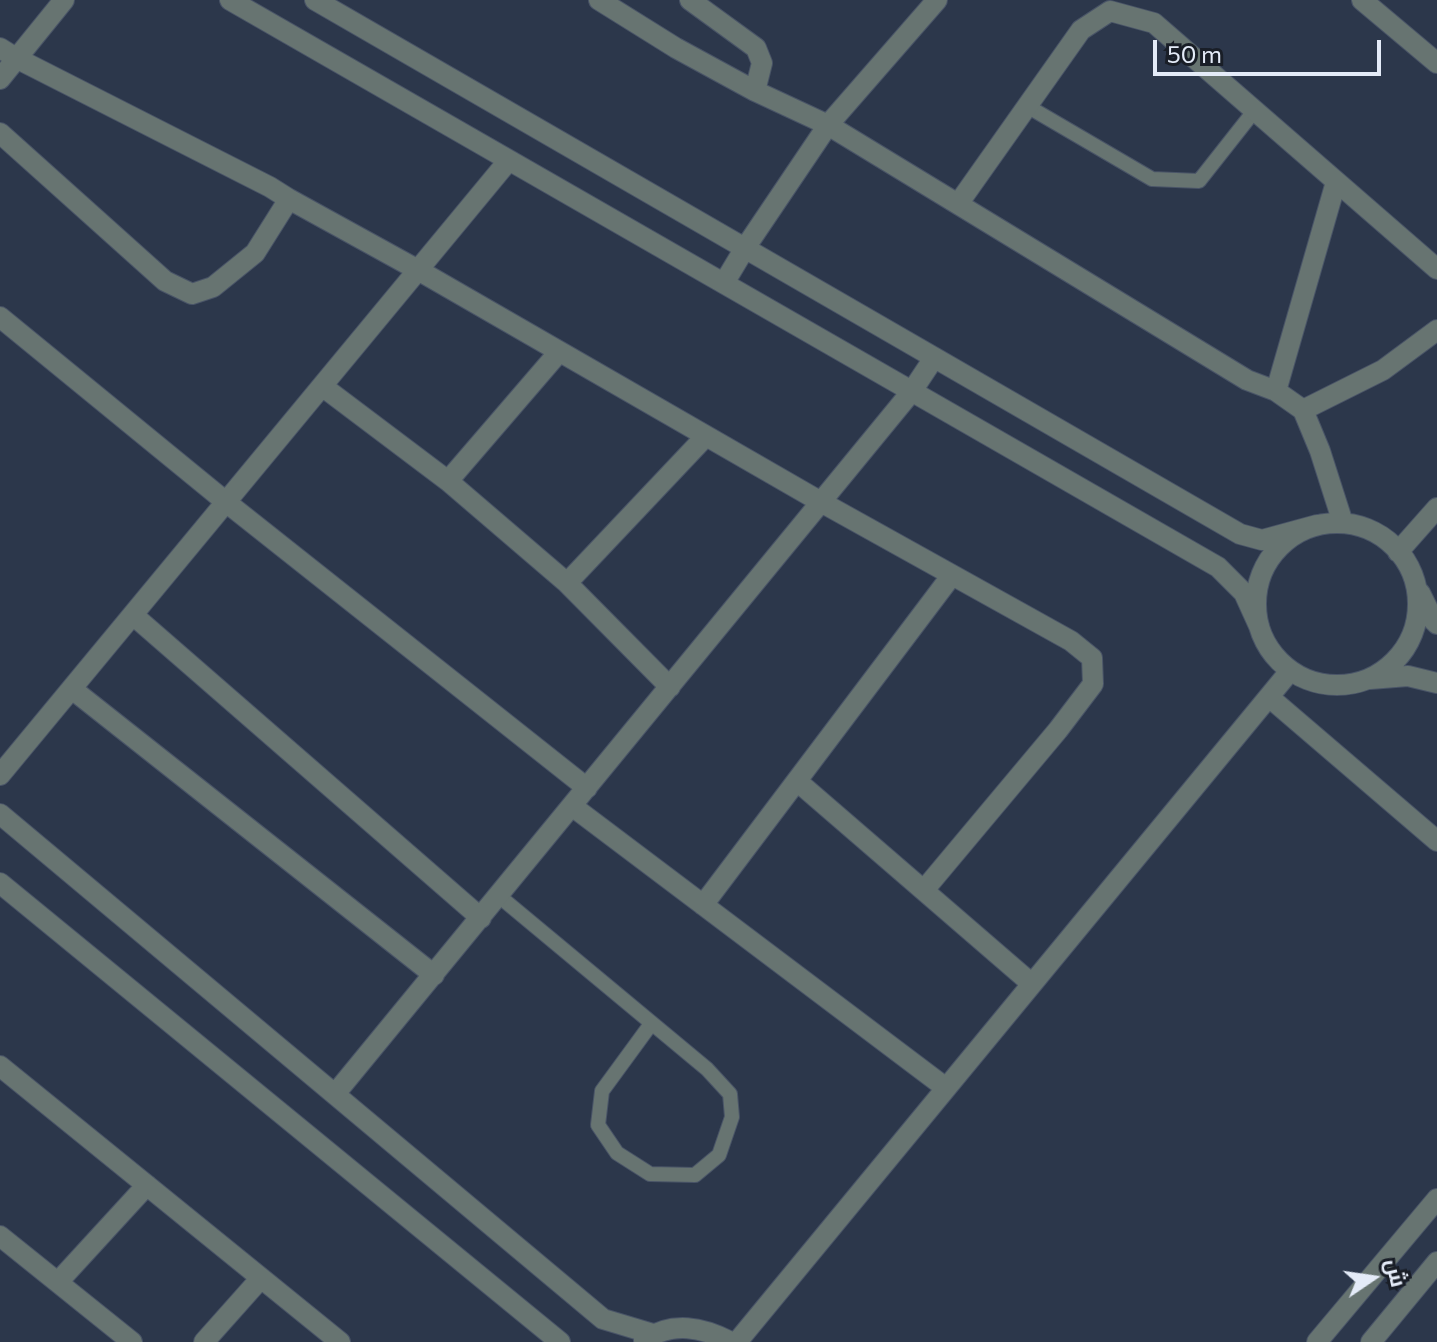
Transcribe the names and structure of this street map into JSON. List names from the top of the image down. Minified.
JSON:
{"scale_bar":"50 m","north":"right"}
